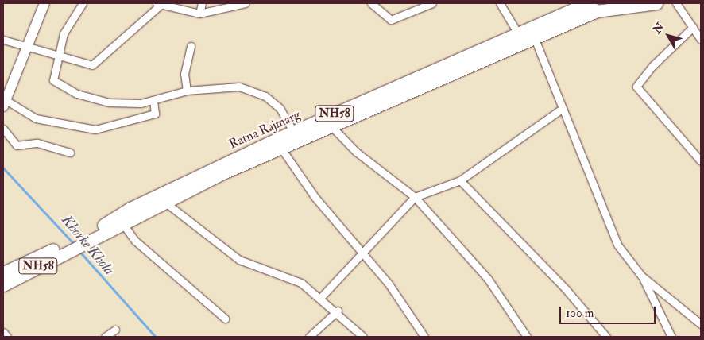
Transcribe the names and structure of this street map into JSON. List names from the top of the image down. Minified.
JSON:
{"streets":{"main road":["NH58","Ratna Rajmarg"]},"crossings":[["NH58","Ratna Rajmarg"]],"water":["Khorke Khola"],"scale_bar":"100 m","north":"top left"}
